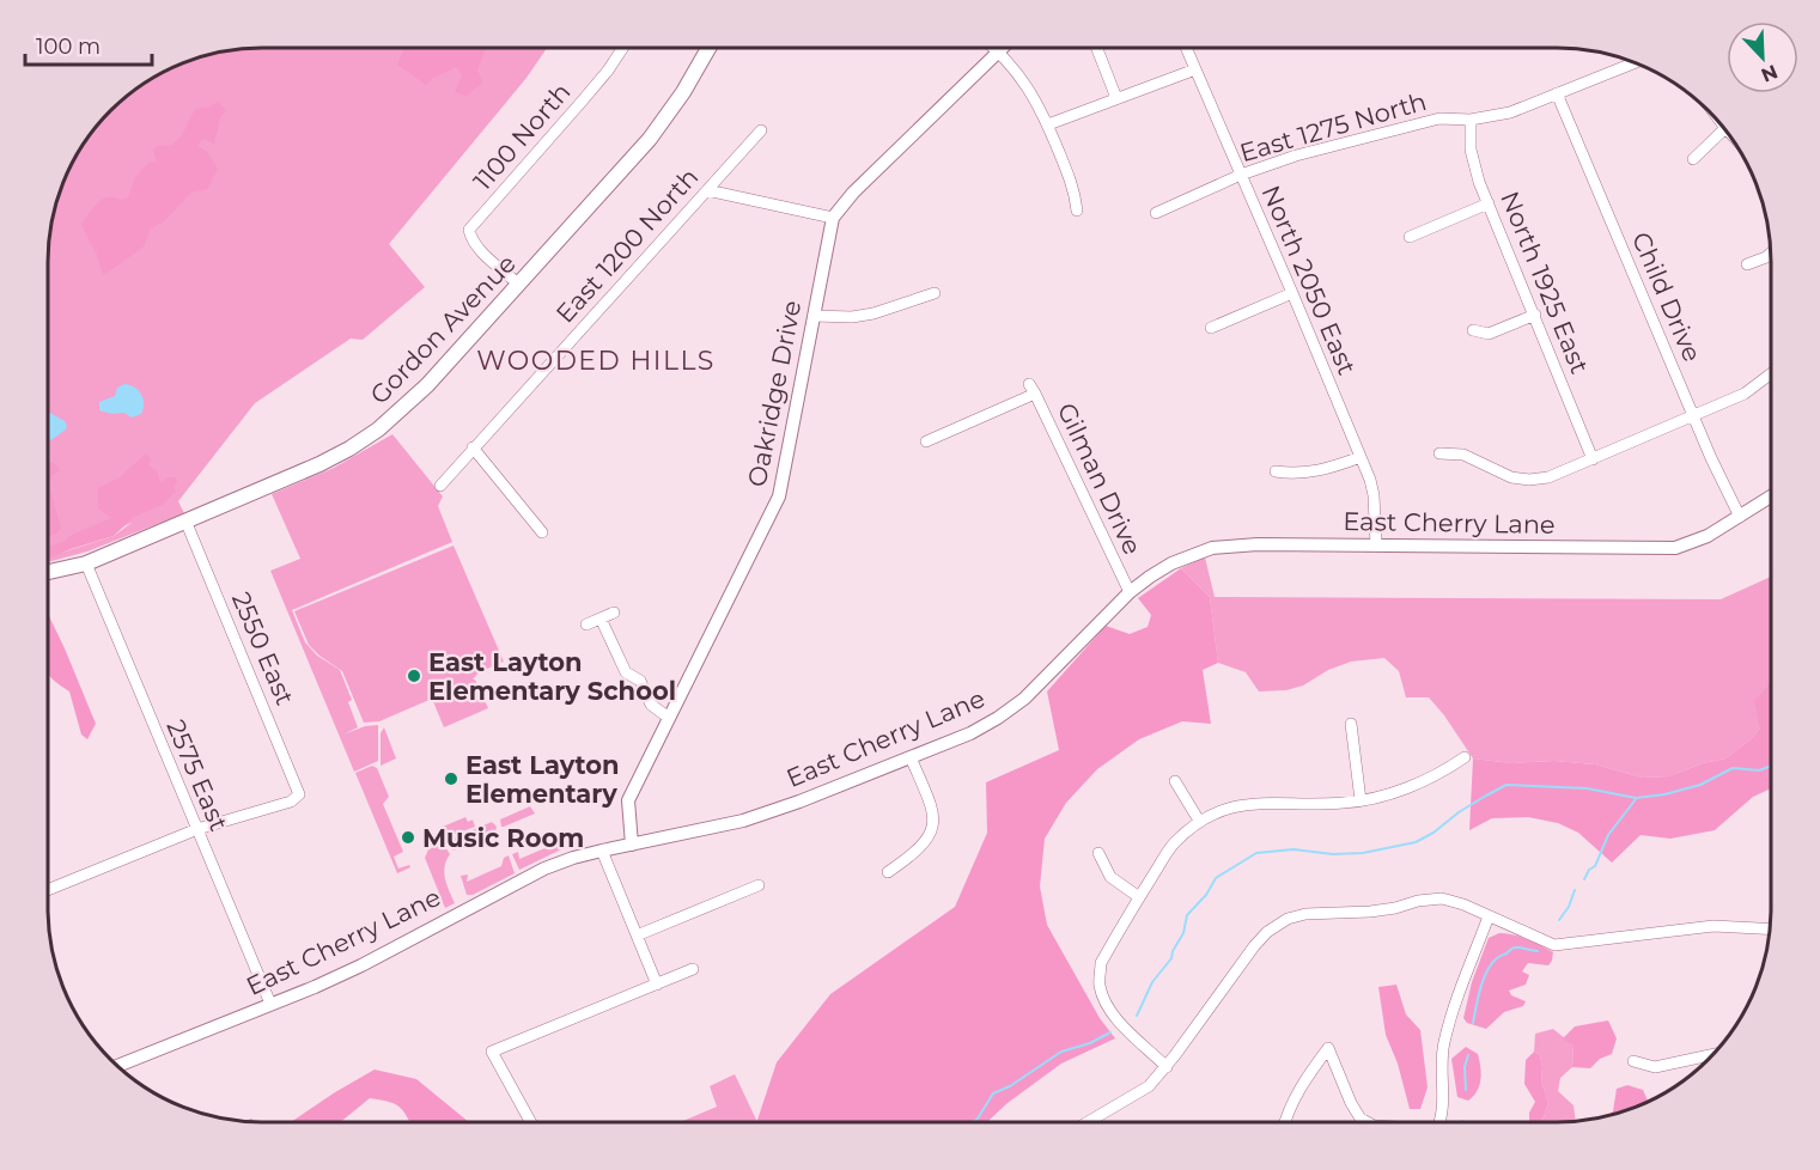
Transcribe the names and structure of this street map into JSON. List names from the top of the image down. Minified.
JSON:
{"streets":{"main road":["Gordon Avenue"],"street":["East 1275 North","1100 North","East 1200 North","North 2050 East","North 1925 East","Child Drive","Oakridge Drive","Gilman Drive","East Cherry Lane","2550 East","2575 East"]},"crossings":[["East 1275 North","North 2050 East"],["East 1275 North","North 1925 East"],["East 1275 North","Child Drive"],["1100 North","Gordon Avenue"],["North 2050 East","East Cherry Lane"],["Child Drive","East Cherry Lane"],["Gordon Avenue","2550 East"],["Gordon Avenue","2575 East"],["Oakridge Drive","East Cherry Lane"],["Gilman Drive","East Cherry Lane"],["East Cherry Lane","2575 East"],["2550 East","2575 East"]],"districts":["WOODED HILLS"],"places":["East Layton Elementary School","East Layton Elementary","Music Room"],"scale_bar":"100 m","north":"bottom right"}
